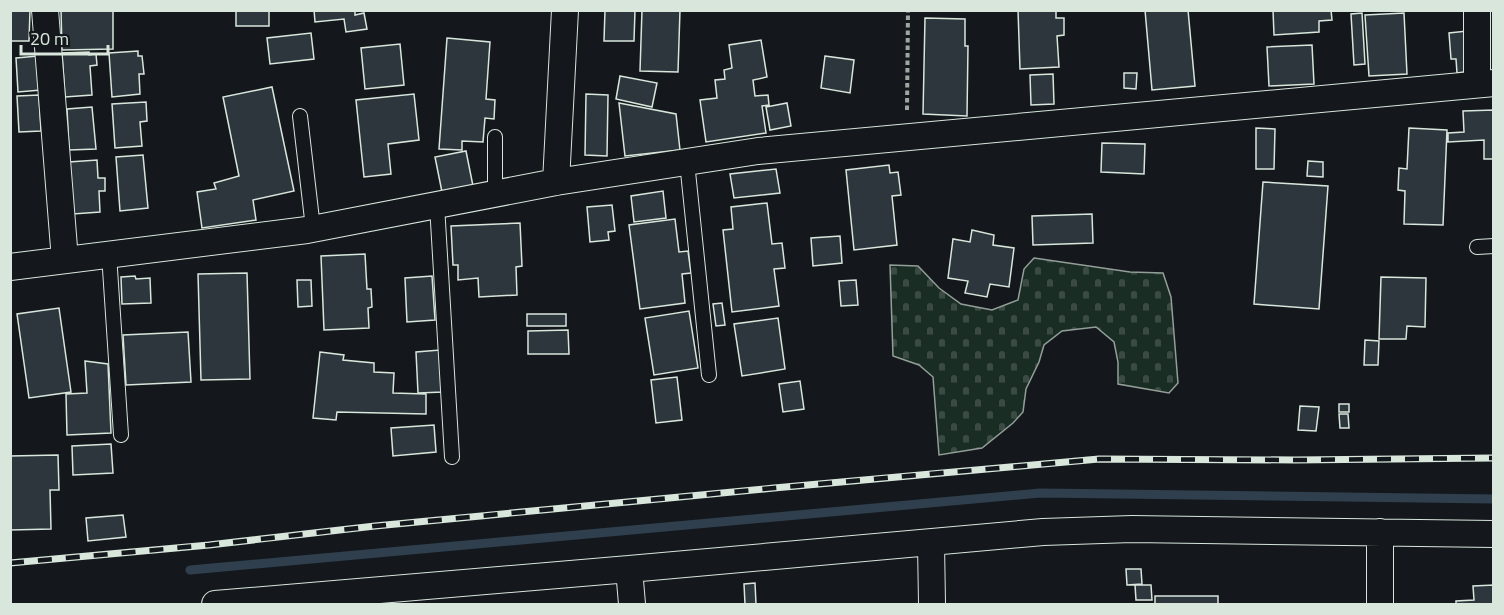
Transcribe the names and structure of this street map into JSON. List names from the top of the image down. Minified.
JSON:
{"scale_bar":"20 m"}
